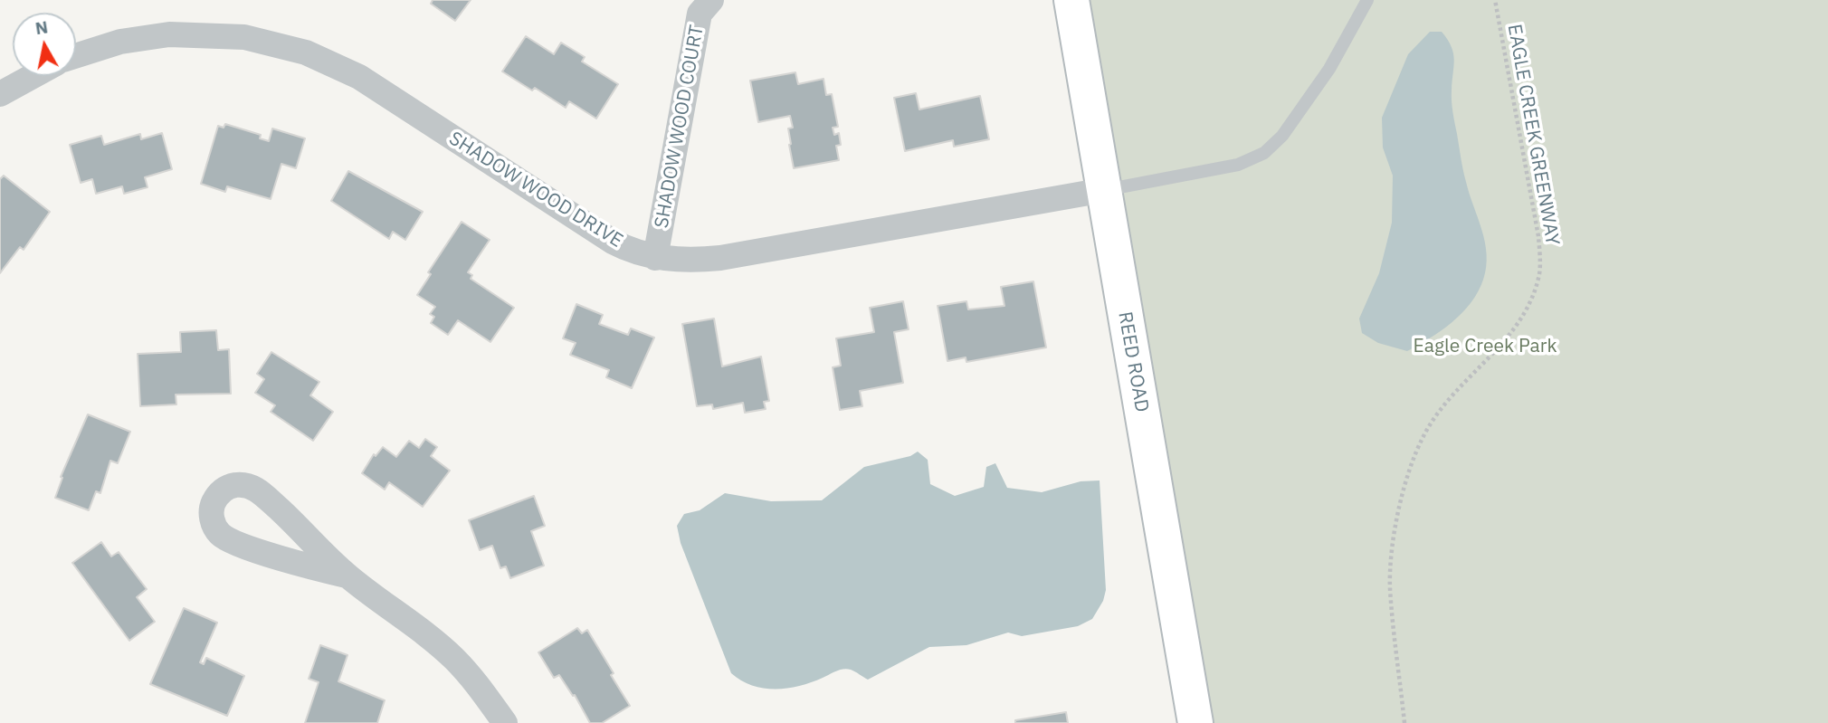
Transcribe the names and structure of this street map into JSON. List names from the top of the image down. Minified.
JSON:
{"streets":{"main road":["REED ROAD"],"street":["SHADOW WOOD COURT","SHADOW WOOD DRIVE"],"path":["EAGLE CREEK GREENWAY"]},"crossings":[["SHADOW WOOD COURT","SHADOW WOOD DRIVE"],["SHADOW WOOD DRIVE","REED ROAD"]],"parks":["Eagle Creek Park"],"north":"top"}
